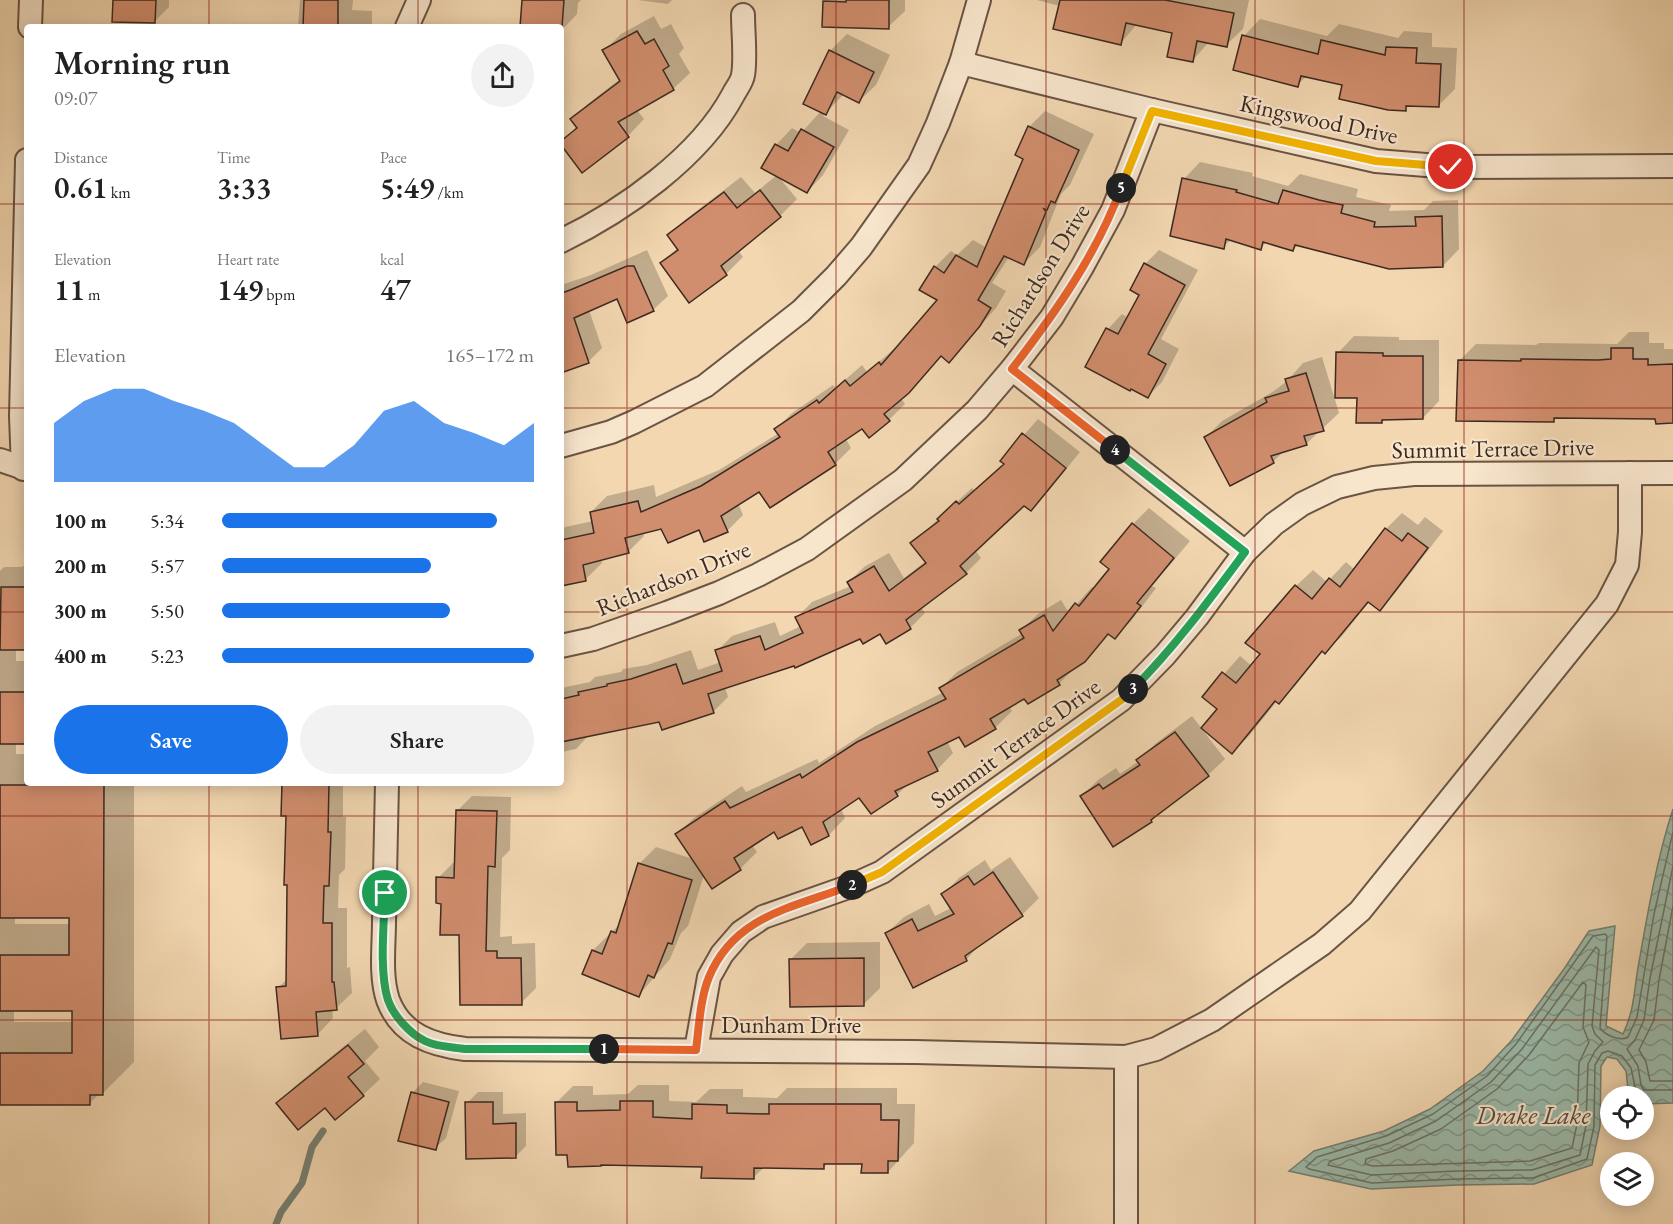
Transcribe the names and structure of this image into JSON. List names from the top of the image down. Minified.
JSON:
{"streets":{"street":["Kingswood Drive","Richardson Drive","Summit Terrace Drive","Dunham Drive"]},"crossings":[["Kingswood Drive","Richardson Drive"],["Summit Terrace Drive","Dunham Drive"]],"water":["Drake Lake"],"page":{"heading":["Morning run","09:07"],"stats":[["Distance","0.61 km"],["Time","3:33"],["Pace","5:49 /km"],["Elevation","11 m"],["Heart rate","149 bpm"],["kcal","47"]],"pins":["5","4","3","2","1"],"chart":["Elevation","165–172 m"],"list":[{"name":"100 m","note":"5:34"},{"name":"200 m","note":"5:57"},{"name":"300 m","note":"5:50"},{"name":"400 m","note":"5:23"}],"buttons":["Save","Share"]}}
